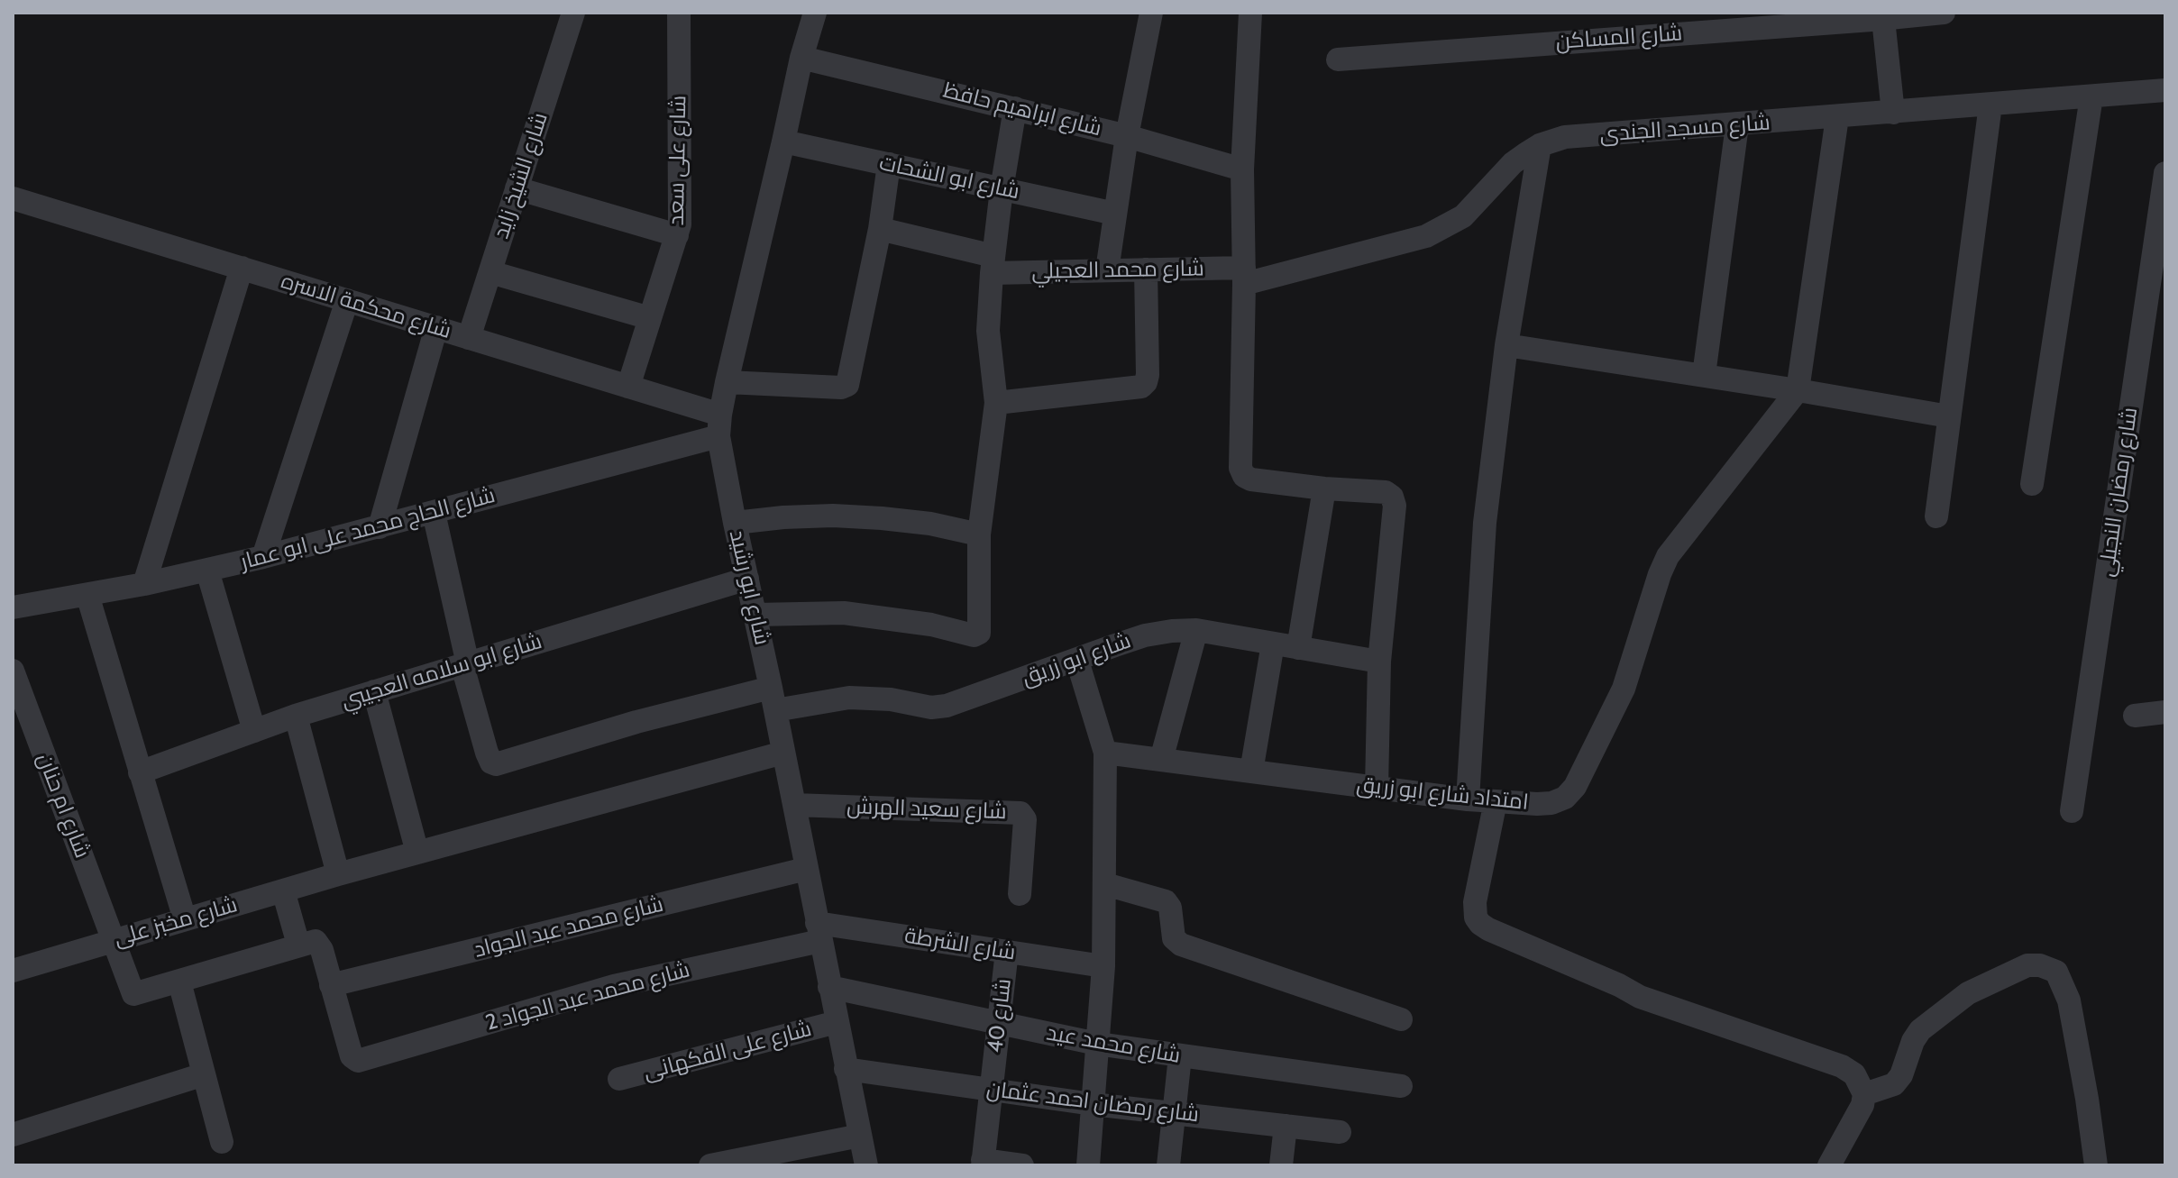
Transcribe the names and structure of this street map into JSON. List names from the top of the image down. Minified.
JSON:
{"streets":{"street":["شارع المساكن","شارع ابراهيم حافظ","شارع مسجد الجندى","شارع على سعد","شارع الشيخ زايد","شارع ابو الشحات","شارع محمد العجيلي","شارع محكمة الاسره","شارع رمضان النجيلي","شارع الحاج محمد على ابو عمار","شارع ابو رشيد","شارع ابو زريق","شارع ابو سلامه العجيبي","امتداد شارع ابو زريق","شارع ام حنان","شارع سعيد الهرش","شارع مخبز على","شارع محمد عبد الجواد","شارع الشرطة","شارع محمد عبد الجواد 2","شارع 40","شارع محمد عيد","شارع على الفكهانى","شارع رمضان احمد عثمان"]},"crossings":[["شارع ابراهيم حافظ","شارع ابو رشيد"],["شارع مسجد الجندى","شارع محمد العجيلي"],["شارع على سعد","شارع محكمة الاسره"],["شارع الشيخ زايد","شارع محكمة الاسره"],["شارع ابو الشحات","شارع ابو رشيد"],["شارع محكمة الاسره","شارع الحاج محمد على ابو عمار"],["شارع محكمة الاسره","شارع ابو رشيد"],["شارع الحاج محمد على ابو عمار","شارع ابو رشيد"],["شارع ابو رشيد","شارع ابو زريق"],["شارع ابو رشيد","شارع ابو سلامه العجيبي"],["شارع ابو رشيد","شارع سعيد الهرش"],["شارع ابو رشيد","شارع مخبز على"],["شارع ابو رشيد","شارع محمد عبد الجواد"],["شارع ابو رشيد","شارع الشرطة"],["شارع ابو رشيد","شارع محمد عبد الجواد 2"],["شارع ابو رشيد","شارع محمد عيد"],["شارع ابو رشيد","شارع على الفكهانى"],["شارع ابو رشيد","شارع رمضان احمد عثمان"],["شارع ابو زريق","شارع ابو سلامه العجيبي"],["شارع ام حنان","شارع مخبز على"],["شارع محمد عبد الجواد","شارع محمد عبد الجواد 2"],["شارع الشرطة","شارع محمد عبد الجواد 2"],["شارع الشرطة","شارع 40"],["شارع 40","شارع محمد عيد"],["شارع 40","شارع رمضان احمد عثمان"]]}
